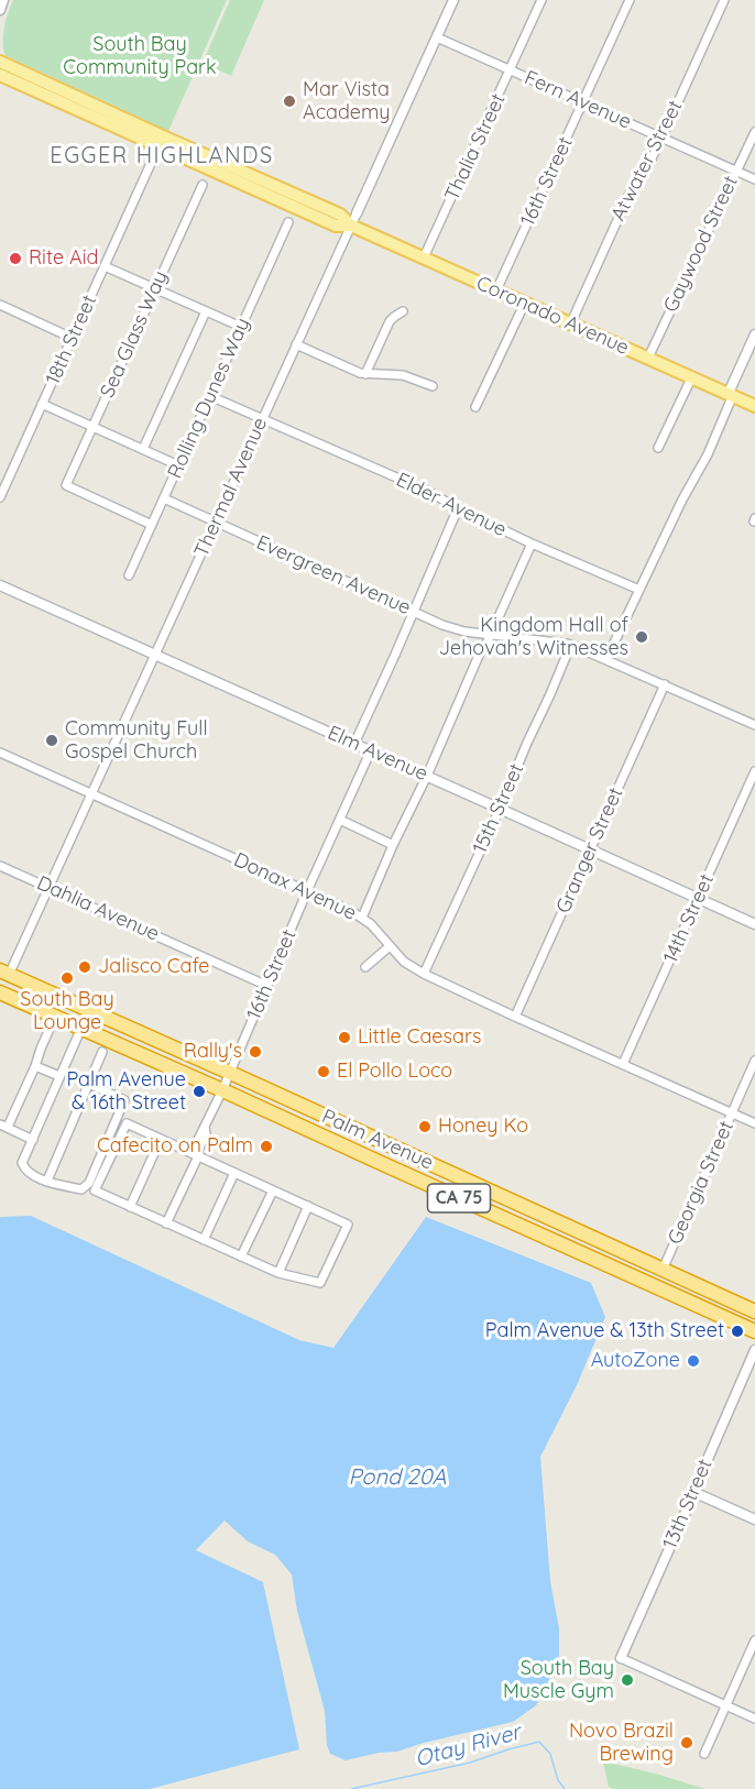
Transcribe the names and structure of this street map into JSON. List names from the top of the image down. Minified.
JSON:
{"streets":{"highway":["Palm Avenue","CA 75"],"main road":["Coronado Avenue"],"street":["Fern Avenue","Thalia Street","Atwater Street","16th Street","Gaywood Street","Sea Glass Way","18th Street","Rolling Dunes Way","Thermal Avenue","Elder Avenue","Evergreen Avenue","Elm Avenue","15th Street","Granger Street","Donax Avenue","Dahlia Avenue","14th Street","Georgia Street","13th Street"]},"crossings":[["Fern Avenue","Thalia Street"],["Fern Avenue","Atwater Street"],["Fern Avenue","16th Street"],["Fern Avenue","Gaywood Street"],["Fern Avenue","Thermal Avenue"],["Thalia Street","Coronado Avenue"],["Atwater Street","Coronado Avenue"],["16th Street","Coronado Avenue"],["16th Street","Elm Avenue"],["16th Street","Donax Avenue"],["16th Street","Dahlia Avenue"],["16th Street","Palm Avenue"],["Gaywood Street","Coronado Avenue"],["Coronado Avenue","18th Street"],["Coronado Avenue","Thermal Avenue"],["Sea Glass Way","Rolling Dunes Way"],["Rolling Dunes Way","Elder Avenue"],["Rolling Dunes Way","Evergreen Avenue"],["Thermal Avenue","Elder Avenue"],["Thermal Avenue","Evergreen Avenue"],["Thermal Avenue","Elm Avenue"],["Thermal Avenue","Donax Avenue"],["Thermal Avenue","Dahlia Avenue"],["Thermal Avenue","Palm Avenue"],["Evergreen Avenue","15th Street"],["Elm Avenue","15th Street"],["Elm Avenue","Granger Street"],["Elm Avenue","14th Street"],["15th Street","Donax Avenue"],["Granger Street","Donax Avenue"],["Donax Avenue","14th Street"],["Donax Avenue","Georgia Street"],["Palm Avenue","Georgia Street"]],"districts":["EGGER HIGHLANDS"],"water":["Pond 20A","Otay River"],"parks":["South Bay Community Park"],"places":["Mar Vista Academy","Rite Aid","Kingdom Hall of Jehovah's Witnesses","Community Full Gospel Church","Jalisco Cafe","South Bay Lounge","Little Caesars","Rally's","El Pollo Loco","Palm Avenue & 16th Street","Honey Ko","Cafecito on Palm","Palm Avenue & 13th Street","AutoZone","South Bay Muscle Gym","Novo Brazil Brewing"]}
